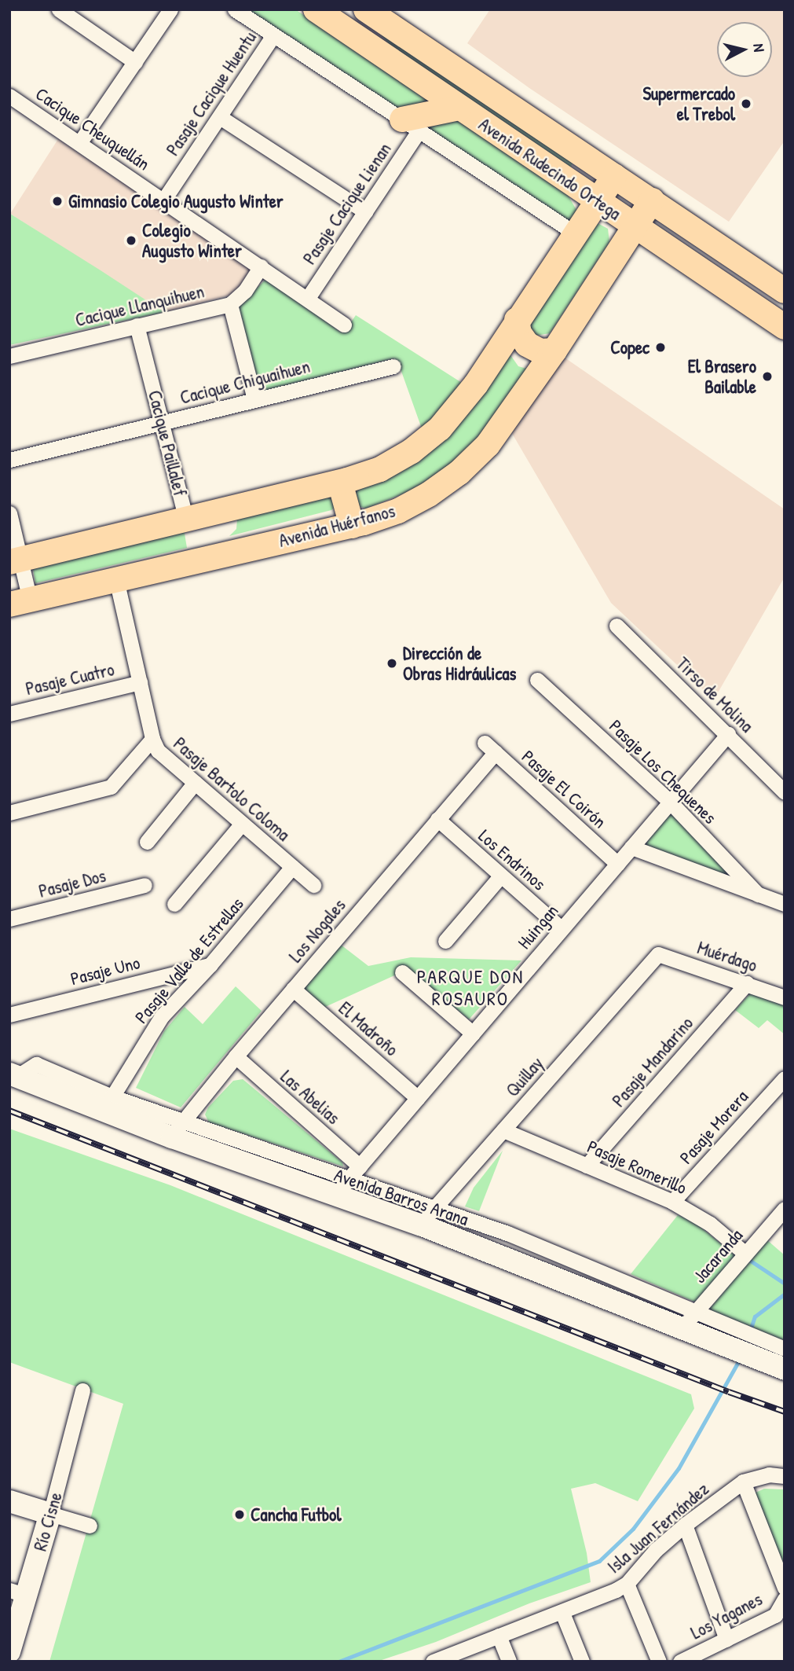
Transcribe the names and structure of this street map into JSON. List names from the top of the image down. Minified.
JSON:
{"streets":{"main road":["Avenida Rudecindo Ortega","Cacique Paillalef","Avenida Huérfanos","Avenida Barros Arana","Río Cisne"],"street":["Pasaje Cacique Huentu","Cacique Cheuquellán","Pasaje Cacique Lienan","Cacique Llanquihuen","Cacique Chiguaihuen","Pasaje Cuatro","Tirso de Molina","Pasaje Los Chequenes","Pasaje Bartolo Coloma","Pasaje El Coirón","Los Endrinos","Pasaje Dos","Huingan","Los Nogales","Muérdago","Pasaje Valle de Estrellas","Pasaje Uno","El Madroño","Pasaje Mandarino","Quillay","Las Abelias","Pasaje Morera","Pasaje Romerillo","Jacaranda","Isla Juan Fernández","Los Yaganes"]},"crossings":[["Pasaje Cacique Huentu","Cacique Cheuquellán"],["Cacique Cheuquellán","Pasaje Cacique Lienan"],["Cacique Cheuquellán","Cacique Llanquihuen"],["Avenida Rudecindo Ortega","Avenida Huérfanos"],["Cacique Llanquihuen","Cacique Paillalef"],["Cacique Chiguaihuen","Cacique Paillalef"],["Cacique Paillalef","Avenida Huérfanos"],["Avenida Huérfanos","Pasaje Bartolo Coloma"],["Pasaje Cuatro","Pasaje Bartolo Coloma"],["Tirso de Molina","Huingan"],["Pasaje Los Chequenes","Huingan"],["Pasaje Bartolo Coloma","Pasaje Valle de Estrellas"],["Pasaje El Coirón","Huingan"],["Pasaje El Coirón","Los Nogales"],["Los Endrinos","Huingan"],["Los Endrinos","Los Nogales"],["Huingan","El Madroño"],["Huingan","Las Abelias"],["Huingan","Avenida Barros Arana"],["Los Nogales","El Madroño"],["Los Nogales","Las Abelias"],["Los Nogales","Avenida Barros Arana"],["Muérdago","Pasaje Mandarino"],["Muérdago","Quillay"],["Pasaje Valle de Estrellas","Pasaje Uno"],["Pasaje Valle de Estrellas","Avenida Barros Arana"],["Pasaje Mandarino","Pasaje Romerillo"],["Quillay","Pasaje Romerillo"],["Quillay","Avenida Barros Arana"],["Pasaje Morera","Pasaje Romerillo"],["Pasaje Romerillo","Jacaranda"],["Avenida Barros Arana","Jacaranda"]],"districts":["PARQUE DON ROSAURO"],"places":["Supermercado el Trebol","Gimnasio Colegio Augusto Winter","Colegio Augusto Winter","Copec","El Brasero Bailable","Dirección de Obras Hidráulicas","Cancha Futbol"],"north":"right"}
